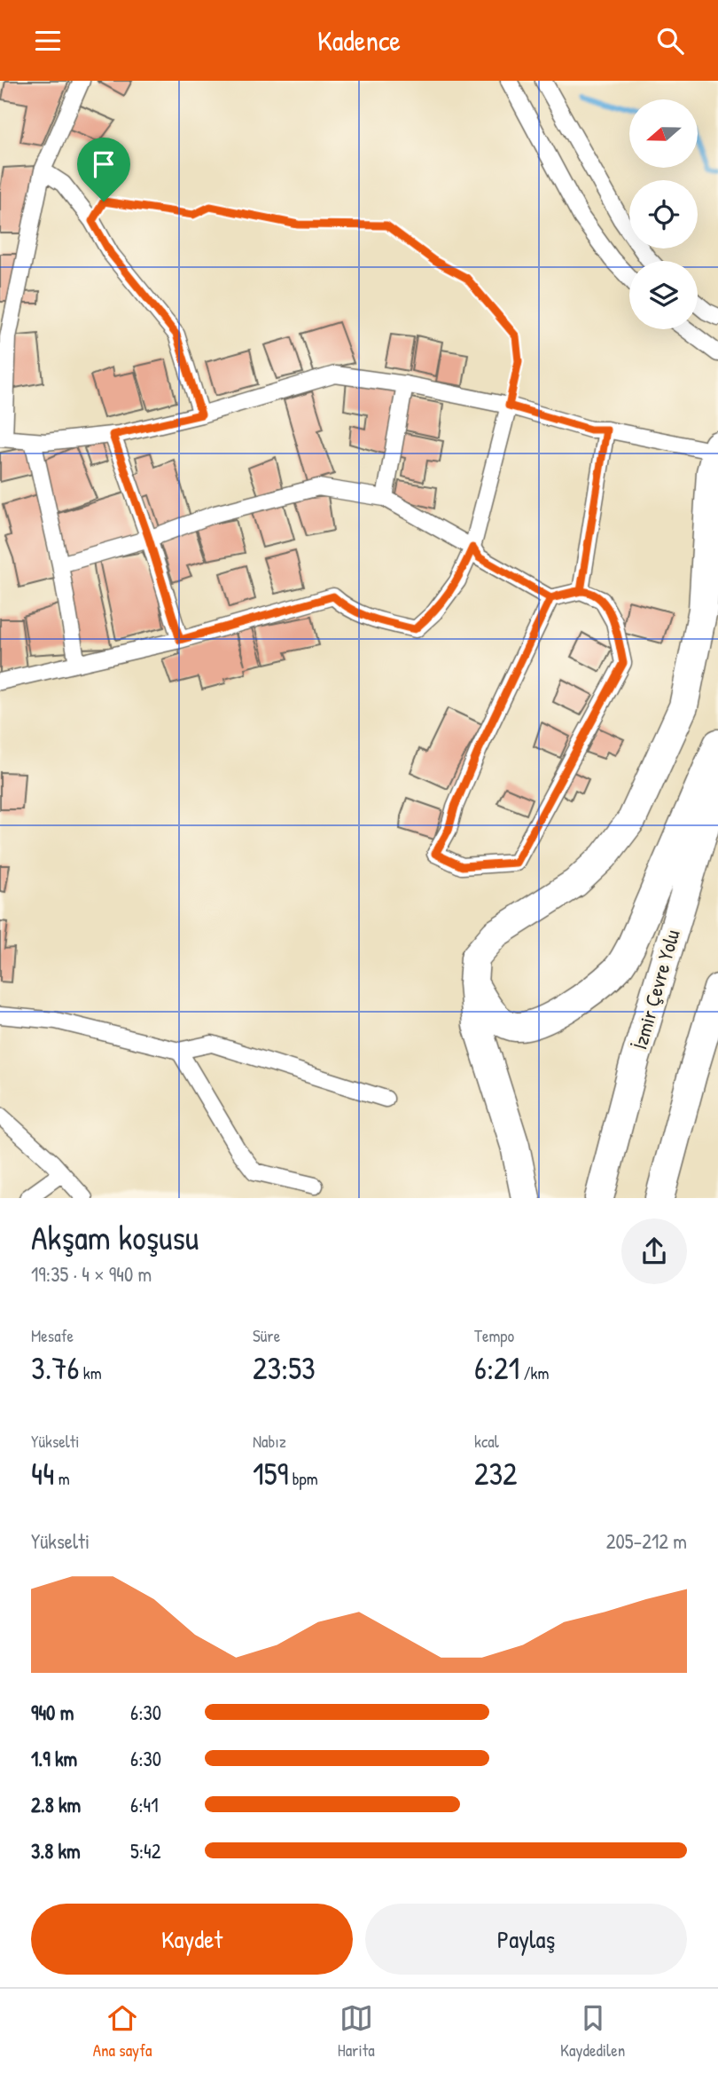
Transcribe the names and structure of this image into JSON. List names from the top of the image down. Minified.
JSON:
{"streets":{"highway":["İzmir Çevre Yolu"]},"north":"left","page":{"header":"Kadence","heading":["Akşam koşusu","19:35 · 4 × 940 m"],"stats":[["Mesafe","3.76 km"],["Süre","23:53"],["Tempo","6:21 /km"],["Yükselti","44 m"],["Nabız","159 bpm"],["kcal","232"]],"chart":["Yükselti","205–212 m"],"list":[{"name":"940 m","note":"6:30"},{"name":"1.9 km","note":"6:30"},{"name":"2.8 km","note":"6:41"},{"name":"3.8 km","note":"5:42"}],"buttons":["Kaydet","Paylaş"],"tabs":["Ana sayfa","Harita","Kaydedilen"]}}
